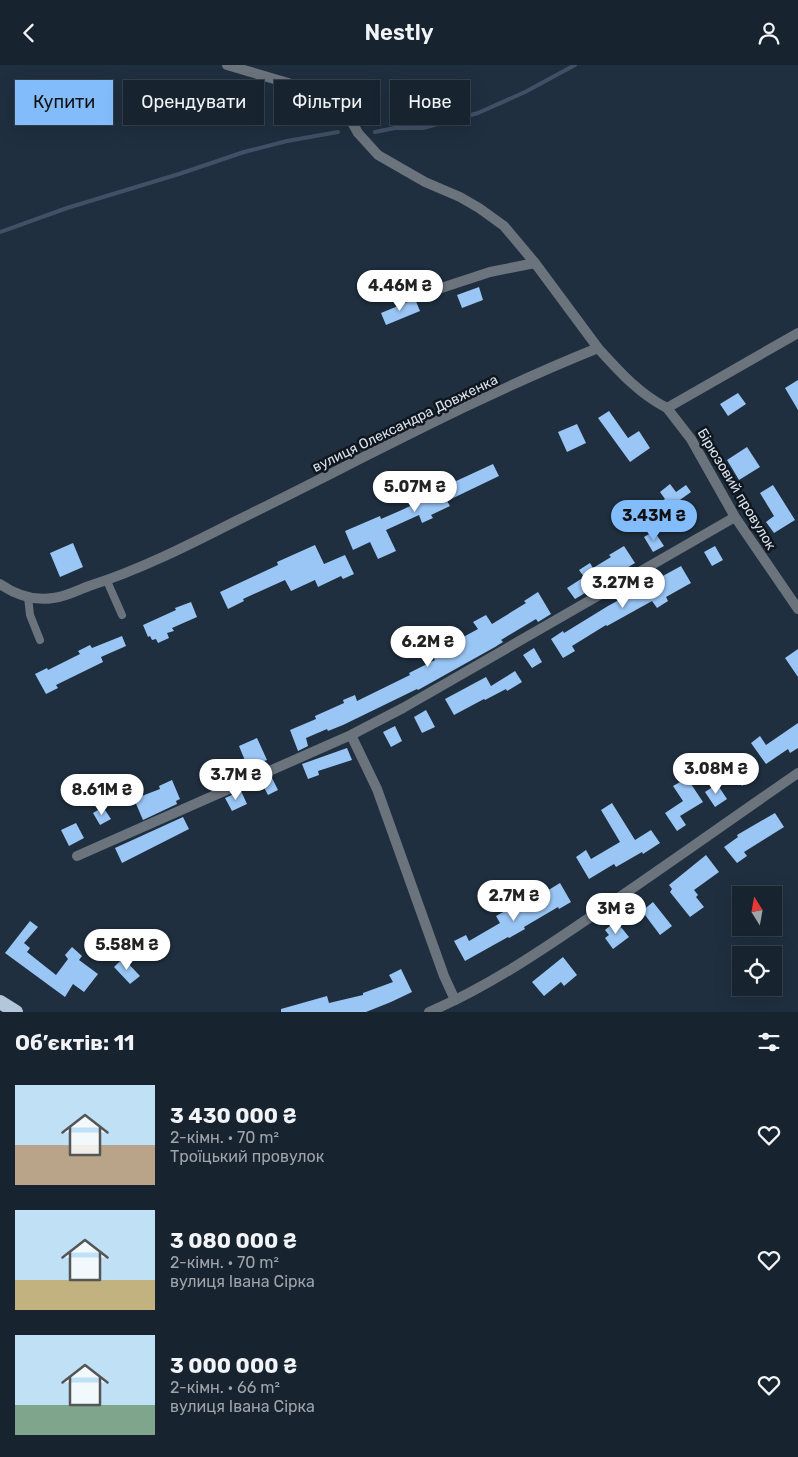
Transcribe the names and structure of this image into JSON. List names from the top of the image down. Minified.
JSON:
{"streets":{"street":["вулиця Олександра Довженка","Бірюзовий провулок"]},"north":"top","page":{"header":"Nestly","chip":["Купити","Орендувати","Фільтри","Нове"],"price":["4.46M ₴","5.07M ₴","3.43M ₴","3.27M ₴","6.2M ₴","3.08M ₴","3.7M ₴","8.61M ₴","2.7M ₴","3M ₴","5.58M ₴"],"heading":"Об’єктів: 11","list":[{"name":"3 430 000 ₴","note":"2-кімн. · 70 m² · Троїцький провулок"},{"name":"3 080 000 ₴","note":"2-кімн. · 70 m² · вулиця Івана Сірка"},{"name":"3 000 000 ₴","note":"2-кімн. · 66 m² · вулиця Івана Сірка"}]}}
